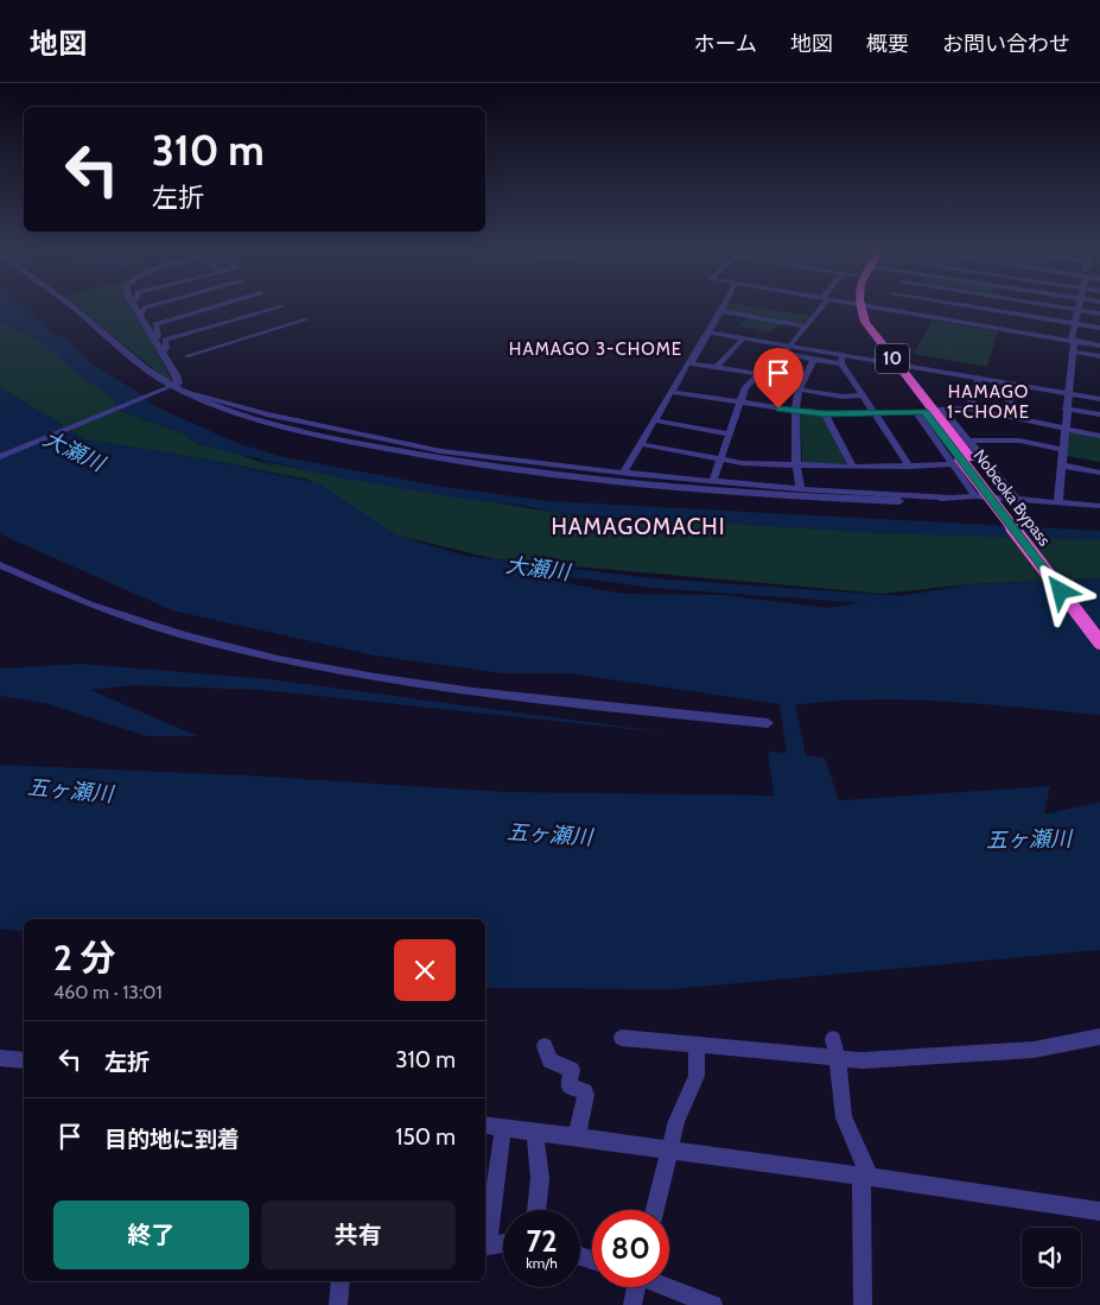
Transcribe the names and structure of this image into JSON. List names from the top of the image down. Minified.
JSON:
{"streets":{"highway":["10","Nobeoka Bypass"]},"districts":["HAMAGO 3-CHOME","HAMAGO 1-CHOME","HAMAGOMACHI"],"water":["大瀬川","五ヶ瀬川"],"page":{"header":"地図","nav":["ホーム","地図","概要","お問い合わせ"],"turn":["310 m","左折"],"heading":["2 分","460 m · 13:01"],"list":[{"name":"左折","value":"310 m"},{"name":"目的地に到着","value":"150 m"}],"buttons":["終了","共有"],"speed":"72 km/h","limit":"80"}}
